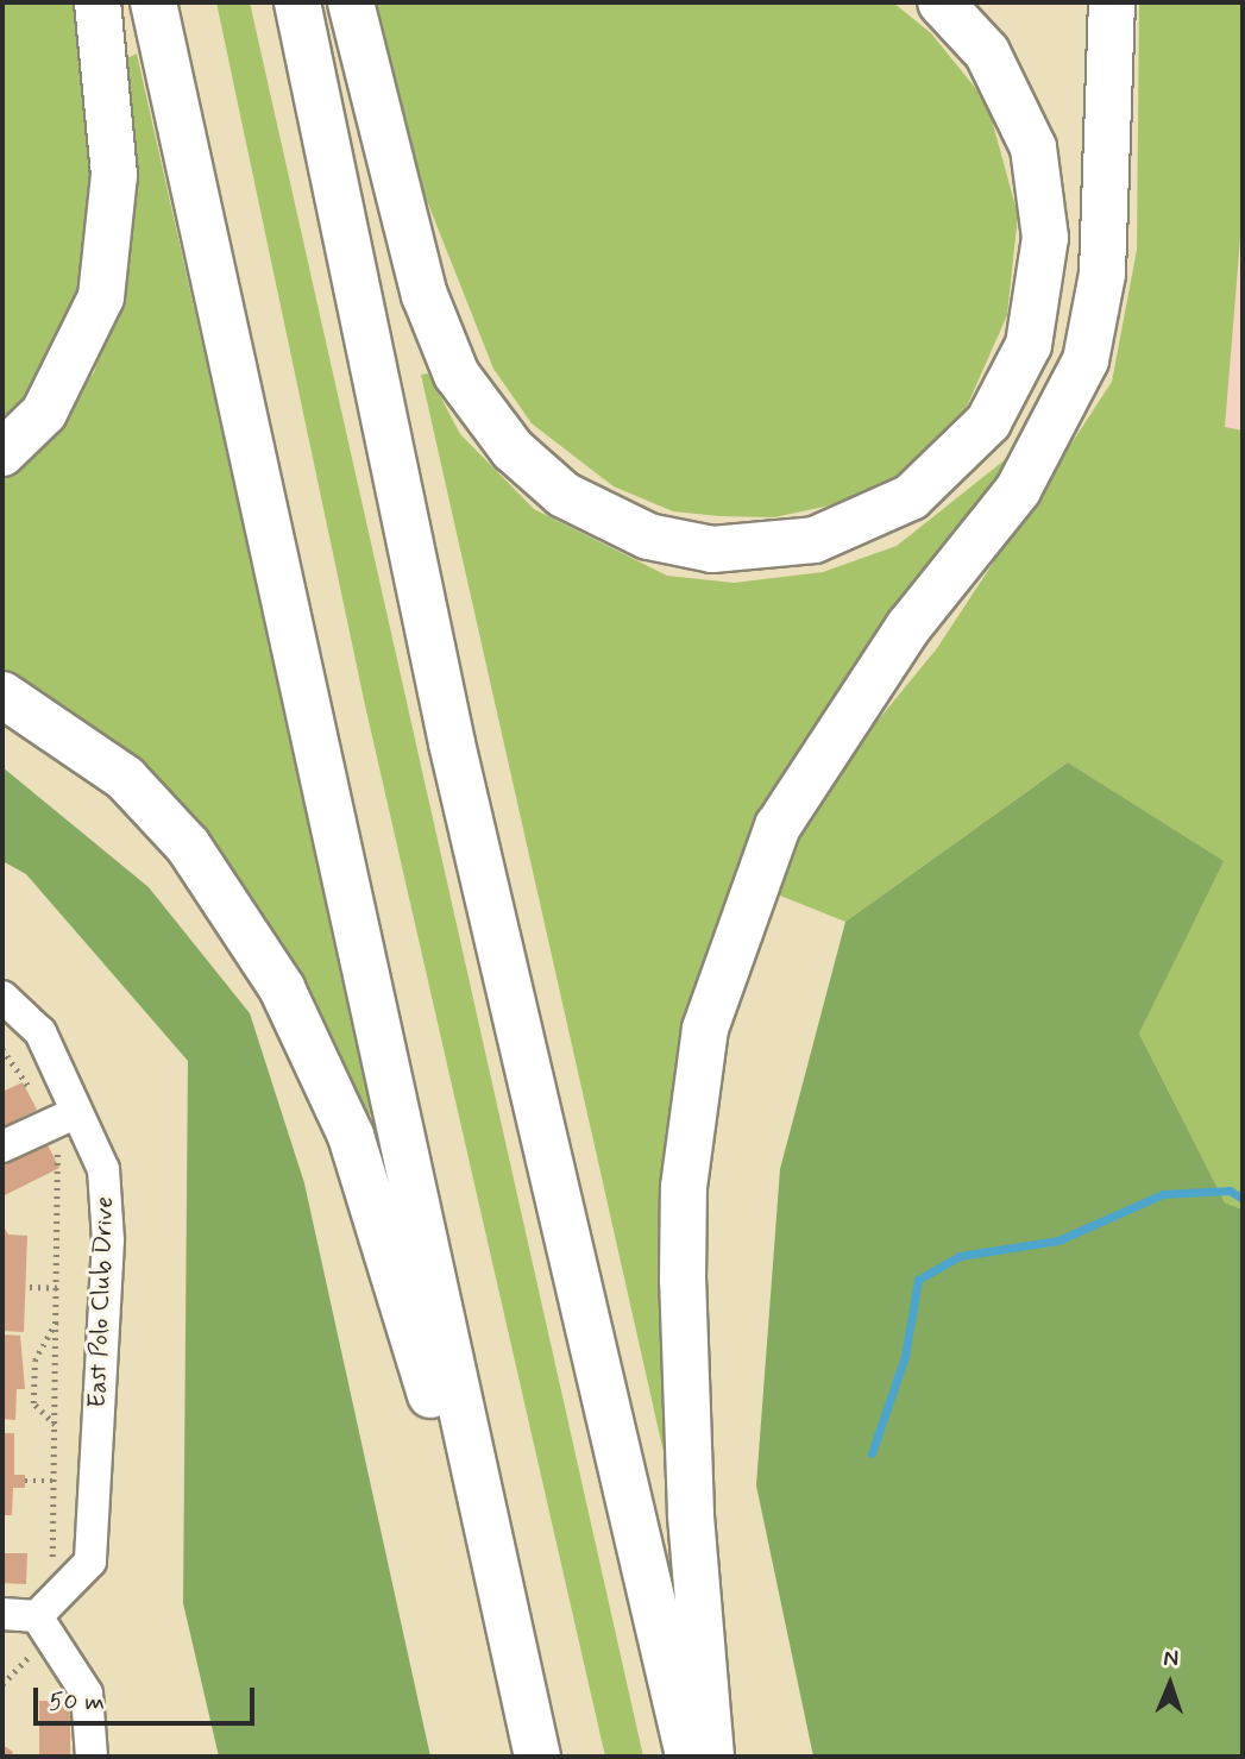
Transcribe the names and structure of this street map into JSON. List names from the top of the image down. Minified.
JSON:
{"streets":{"street":["East Polo Club Drive"]},"scale_bar":"50 m","north":"top"}
